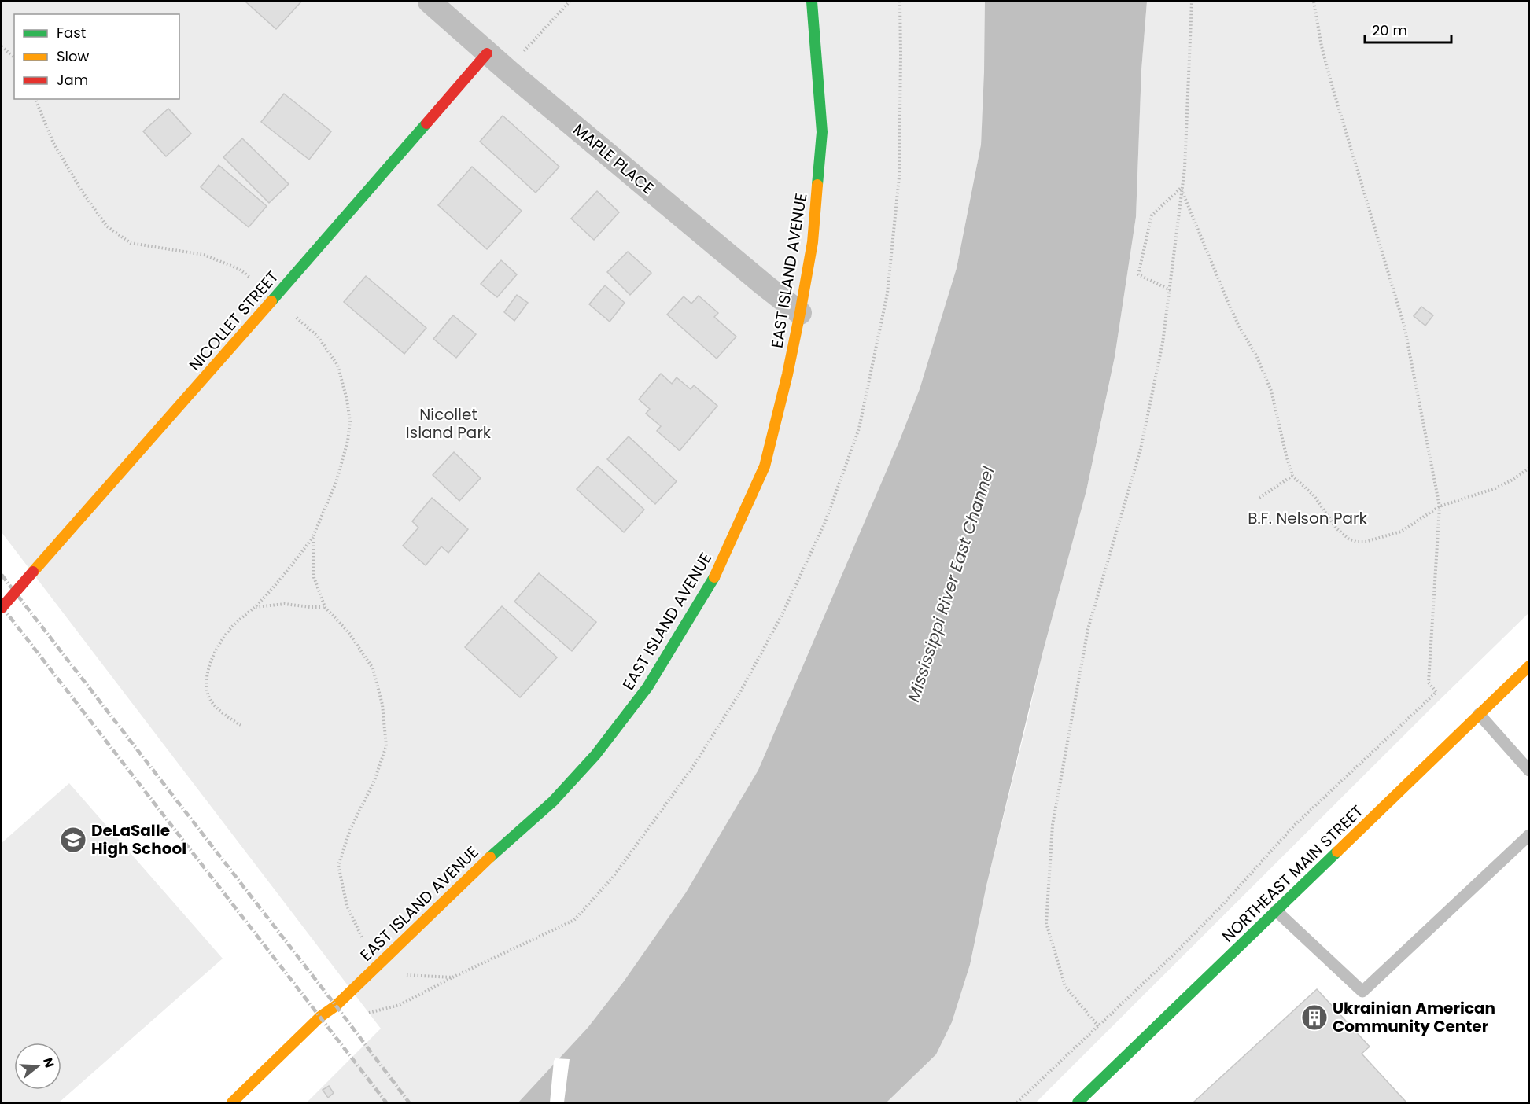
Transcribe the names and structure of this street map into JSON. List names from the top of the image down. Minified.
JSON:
{"streets":{"street":["MAPLE PLACE","EAST ISLAND AVENUE","NICOLLET STREET","NORTHEAST MAIN STREET"]},"crossings":[["MAPLE PLACE","EAST ISLAND AVENUE"],["MAPLE PLACE","NICOLLET STREET"]],"water":["Mississippi River East Channel"],"parks":["Nicollet Island Park","B.F. Nelson Park"],"places":{"school or university":["DeLaSalle High School"],"building":["Ukrainian American Community Center"]},"legend":["Fast","Slow","Jam"],"scale_bar":"20 m","north":"right"}
